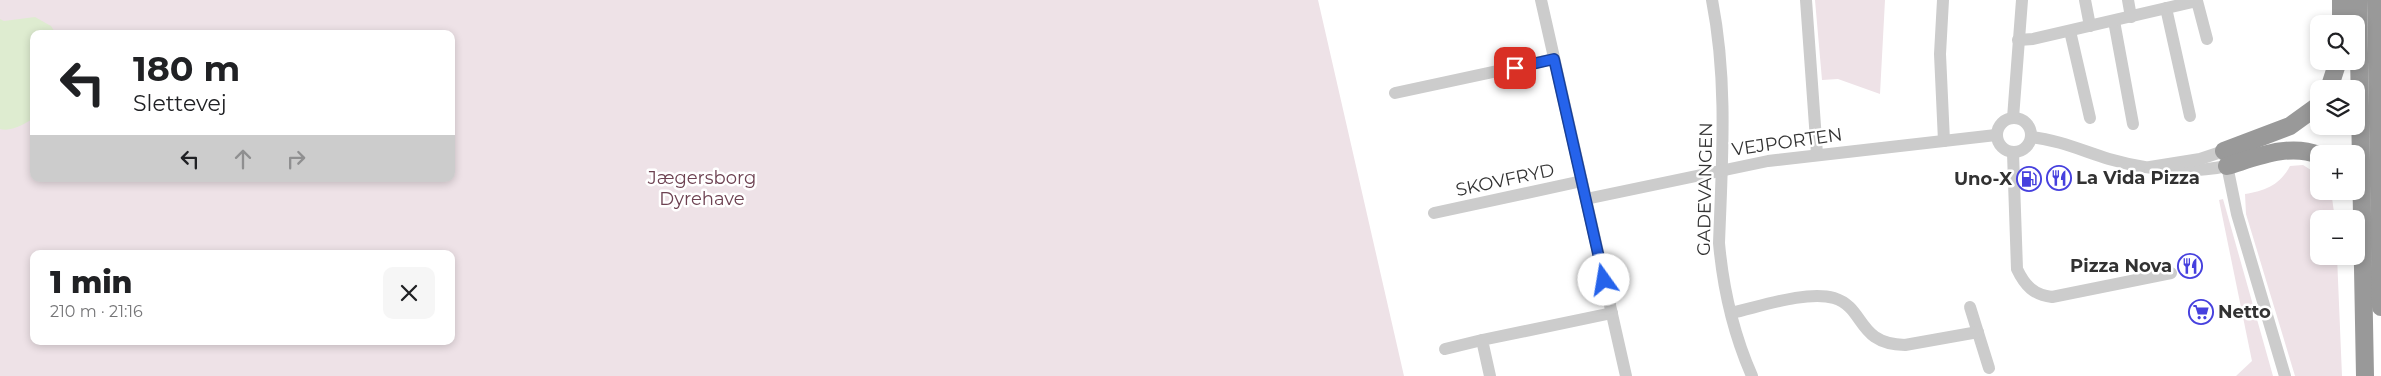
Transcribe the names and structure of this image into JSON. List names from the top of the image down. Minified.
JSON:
{"streets":{"street":["VEJPORTEN","SKOVFRYD","GADEVANGEN"]},"crossings":[["VEJPORTEN","GADEVANGEN"]],"parks":["Jægersborg Dyrehave"],"places":{"restaurant":["La Vida Pizza","Pizza Nova"],"fuel station":["Uno-X"],"supermarket":["Netto"]},"page":{"map_buttons":["+","−"],"turn":["180 m","Slettevej"],"heading":["1 min","210 m · 21:16"]}}
